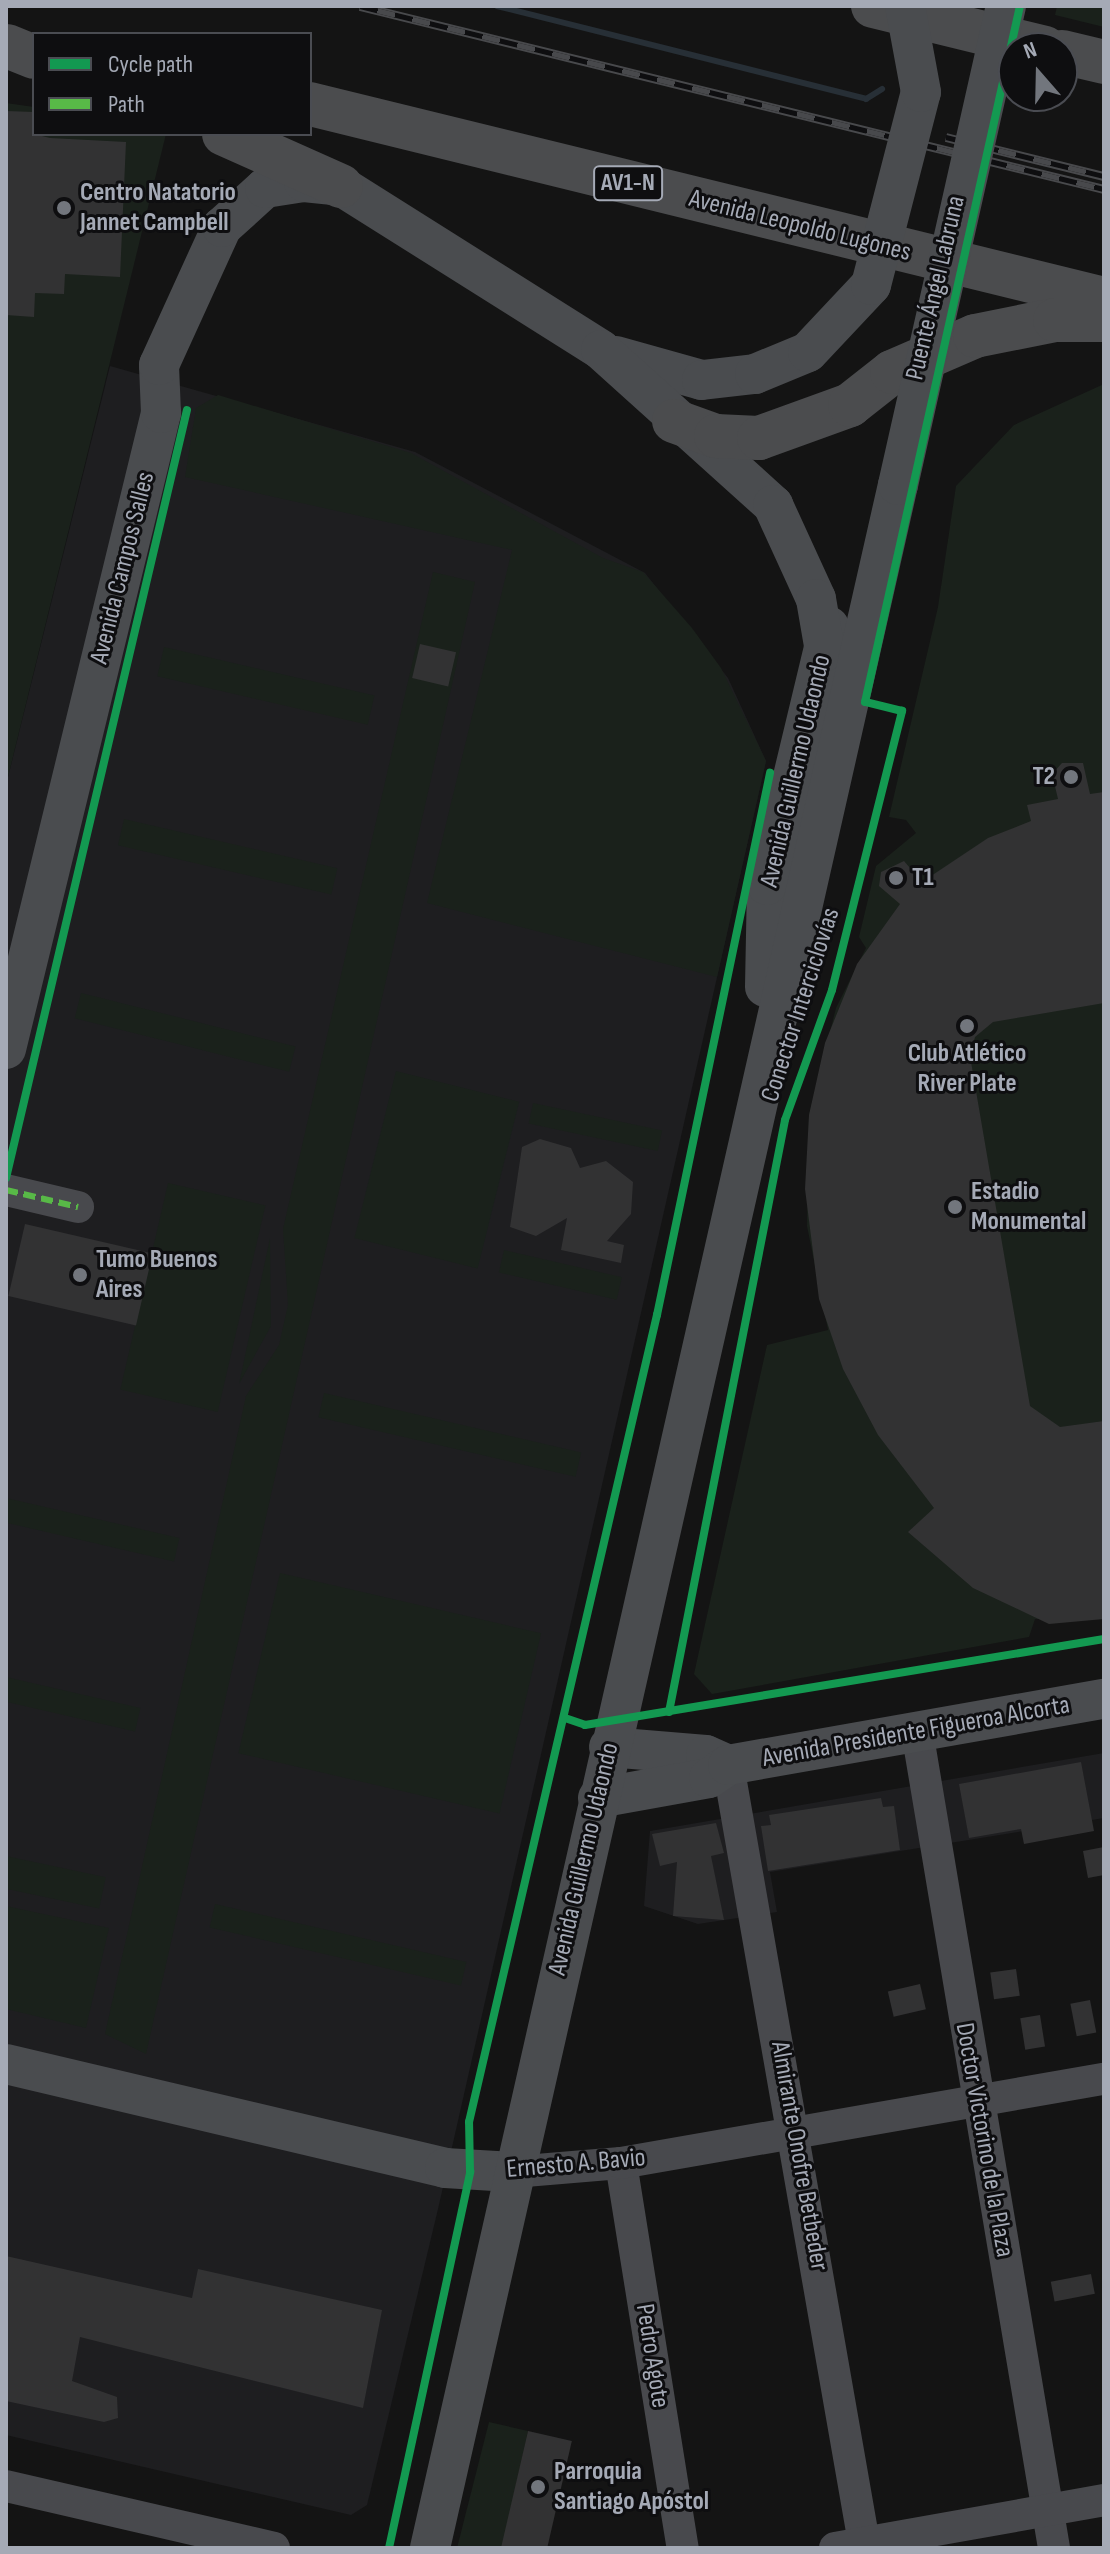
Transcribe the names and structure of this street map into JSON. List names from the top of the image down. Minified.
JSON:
{"streets":{"highway":["AV1-N","Avenida Leopoldo Lugones"],"main road":["Puente Ángel Labruna","Avenida Campos Salles","Avenida Guillermo Udaondo","Avenida Presidente Figueroa Alcorta","Ernesto A. Bavio"],"street":["Doctor Victorino de la Plaza","Almirante Onofre Betbeder","Pedro Agote"],"cycle path":["Conector Interciclovías"]},"crossings":[["Puente Ángel Labruna","Avenida Guillermo Udaondo"],["Avenida Guillermo Udaondo","Avenida Presidente Figueroa Alcorta"],["Avenida Guillermo Udaondo","Ernesto A. Bavio"],["Avenida Presidente Figueroa Alcorta","Doctor Victorino de la Plaza"],["Avenida Presidente Figueroa Alcorta","Almirante Onofre Betbeder"],["Doctor Victorino de la Plaza","Ernesto A. Bavio"],["Almirante Onofre Betbeder","Ernesto A. Bavio"],["Ernesto A. Bavio","Pedro Agote"]],"places":["Centro Natatorio Jannet Campbell","T2","T1","Club Atlético River Plate","Estadio Monumental","Tumo Buenos Aires","Parroquia Santiago Apóstol"],"legend":["Cycle path","Path"],"north":"top"}
